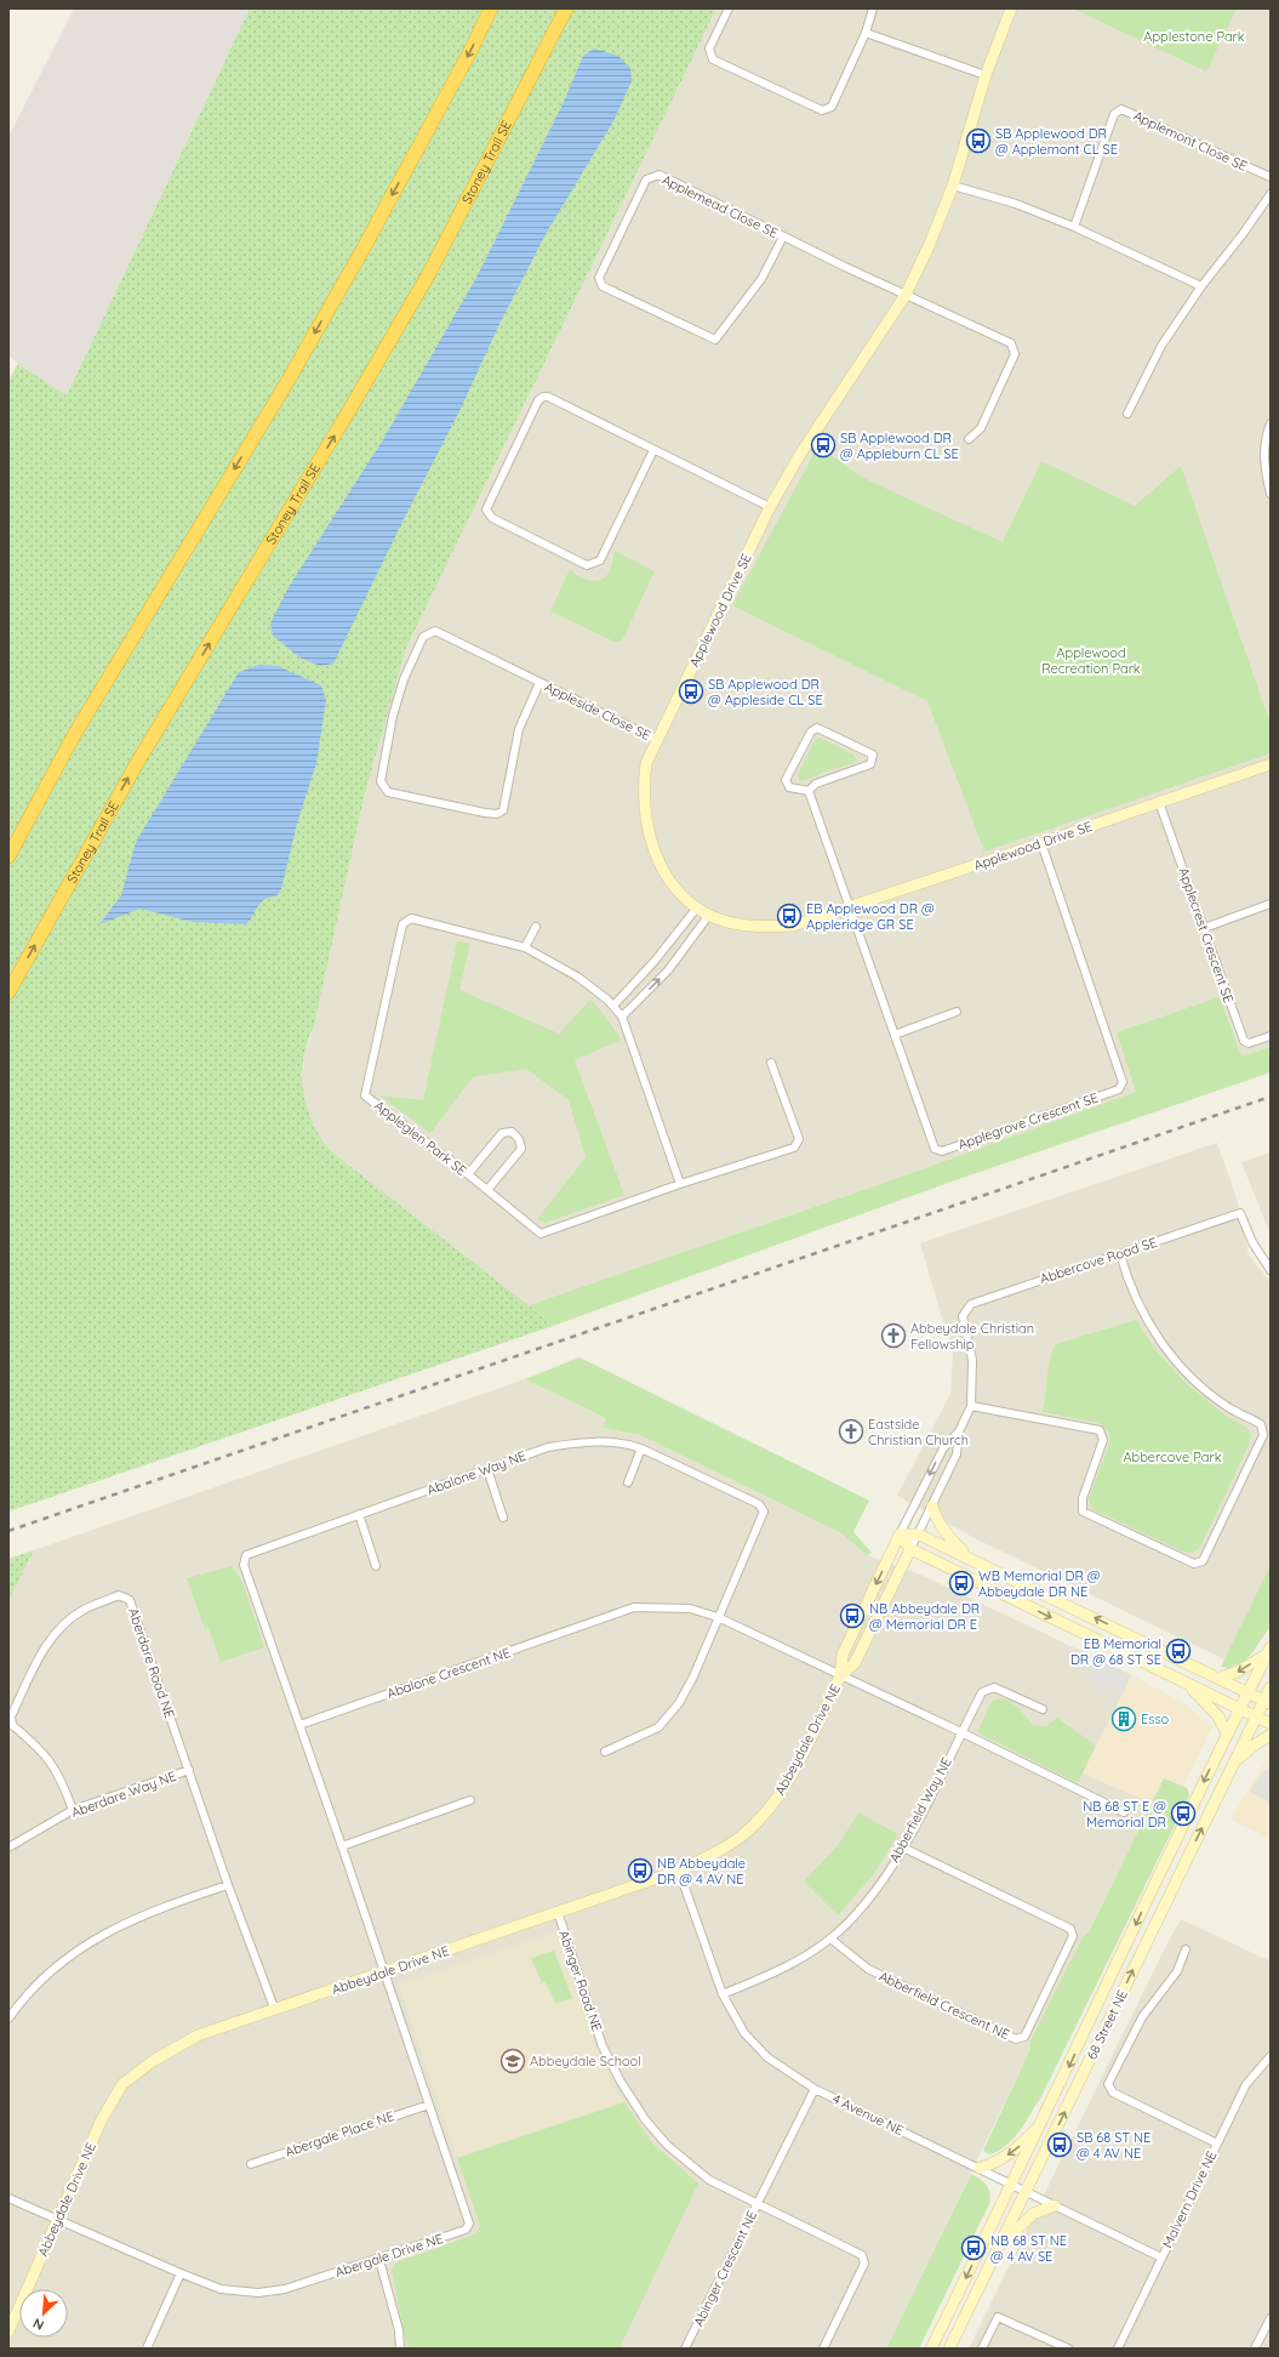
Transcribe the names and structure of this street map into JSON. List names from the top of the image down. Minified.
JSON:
{"streets":{"highway":["Stoney Trail SE"],"street":["Applemont Close SE","Applemead Close SE","Applewood Drive SE","Appleside Close SE","Applecrest Crescent SE","Applegrove Crescent SE","Appleglen Park SE","Abbercove Road SE","Abalone Way NE","Aberdare Road NE","Abalone Crescent NE","Abbeydale Drive NE","Aberdare Way NE","Abberfield Way NE","Abinger Road NE","Abberfield Crescent NE","68 Street NE","4 Avenue NE","Abergale Place NE","Malvern Drive NE","Abergale Drive NE","Abinger Crescent NE"]},"crossings":[["Applemead Close SE","Applewood Drive SE"],["Applewood Drive SE","Appleside Close SE"],["Applewood Drive SE","Applecrest Crescent SE"],["Applewood Drive SE","Applegrove Crescent SE"],["Abalone Way NE","Abalone Crescent NE"],["Aberdare Road NE","Abbeydale Drive NE"],["Aberdare Road NE","Aberdare Way NE"],["Abalone Crescent NE","Abbeydale Drive NE"],["Abbeydale Drive NE","Abinger Road NE"],["Abbeydale Drive NE","4 Avenue NE"],["Abbeydale Drive NE","Abergale Drive NE"],["Abberfield Way NE","Abberfield Crescent NE"],["Abberfield Way NE","4 Avenue NE"],["Abinger Road NE","Abinger Crescent NE"],["68 Street NE","4 Avenue NE"],["4 Avenue NE","Malvern Drive NE"],["Abergale Place NE","Abergale Drive NE"]],"parks":["Applestone Park","Applewood Recreation Park","Abbercove Park"],"places":{"bus stop":["SB Applewood DR @ Applemont CL SE","SB Applewood DR @ Appleburn CL SE","SB Applewood DR @ Appleside CL SE","EB Applewood DR @ Appleridge GR SE","WB Memorial DR @ Abbeydale DR NE","NB Abbeydale DR @ Memorial DR E","EB Memorial DR @ 68 ST SE","NB 68 ST E @ Memorial DR","NB Abbeydale DR @ 4 AV NE","SB 68 ST NE @ 4 AV NE","NB 68 ST NE @ 4 AV SE"],"church":["Abbeydale Christian Fellowship","Eastside Christian Church"],"building":["Esso"],"school or university":["Abbeydale School"]},"north":"bottom left"}
